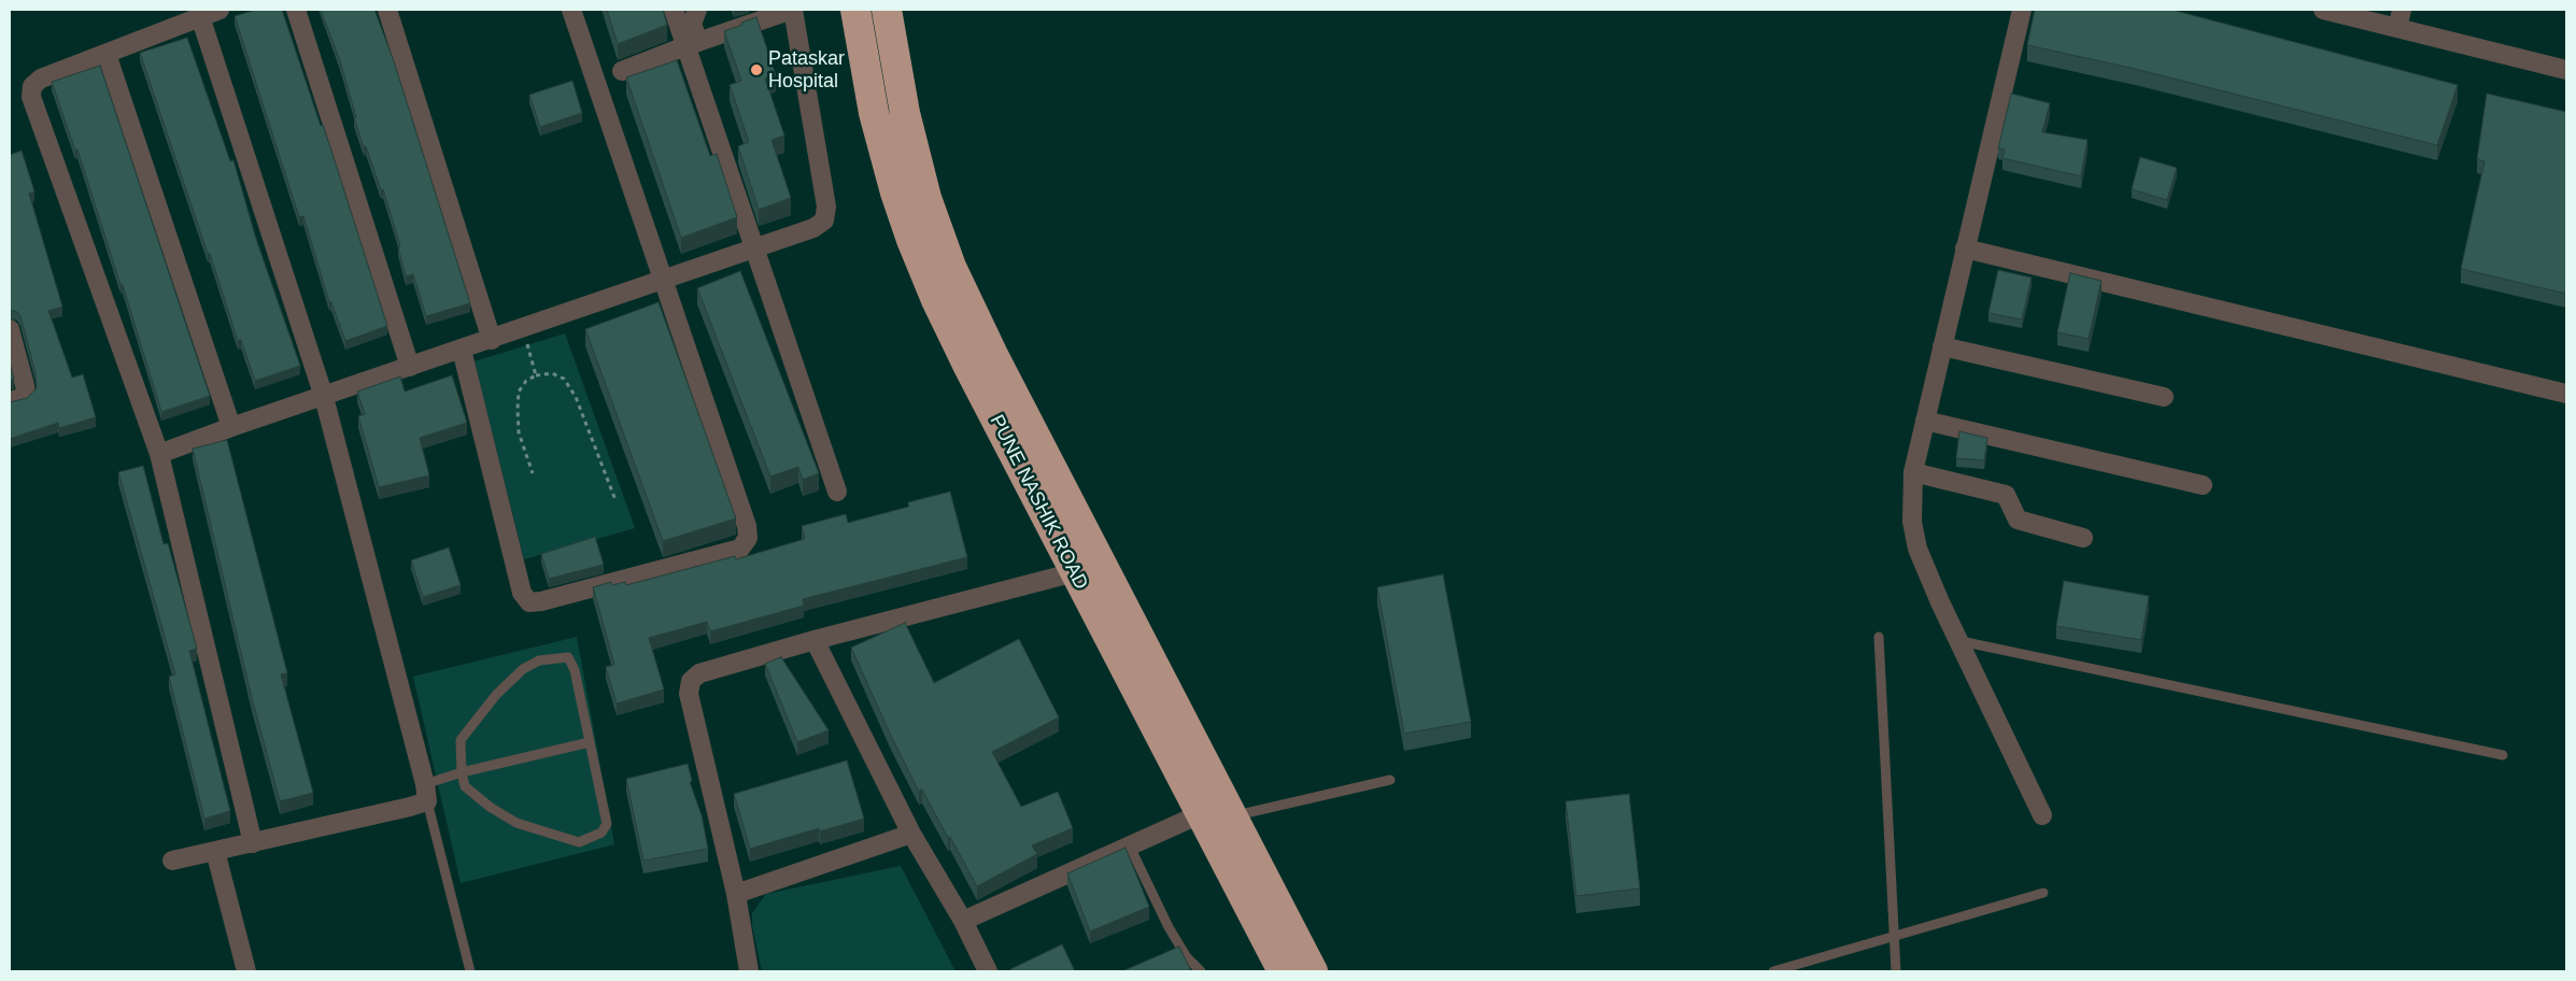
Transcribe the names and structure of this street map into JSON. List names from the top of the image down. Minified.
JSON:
{"streets":{"highway":["PUNE NASHIK ROAD"]},"places":["Pataskar Hospital"]}
